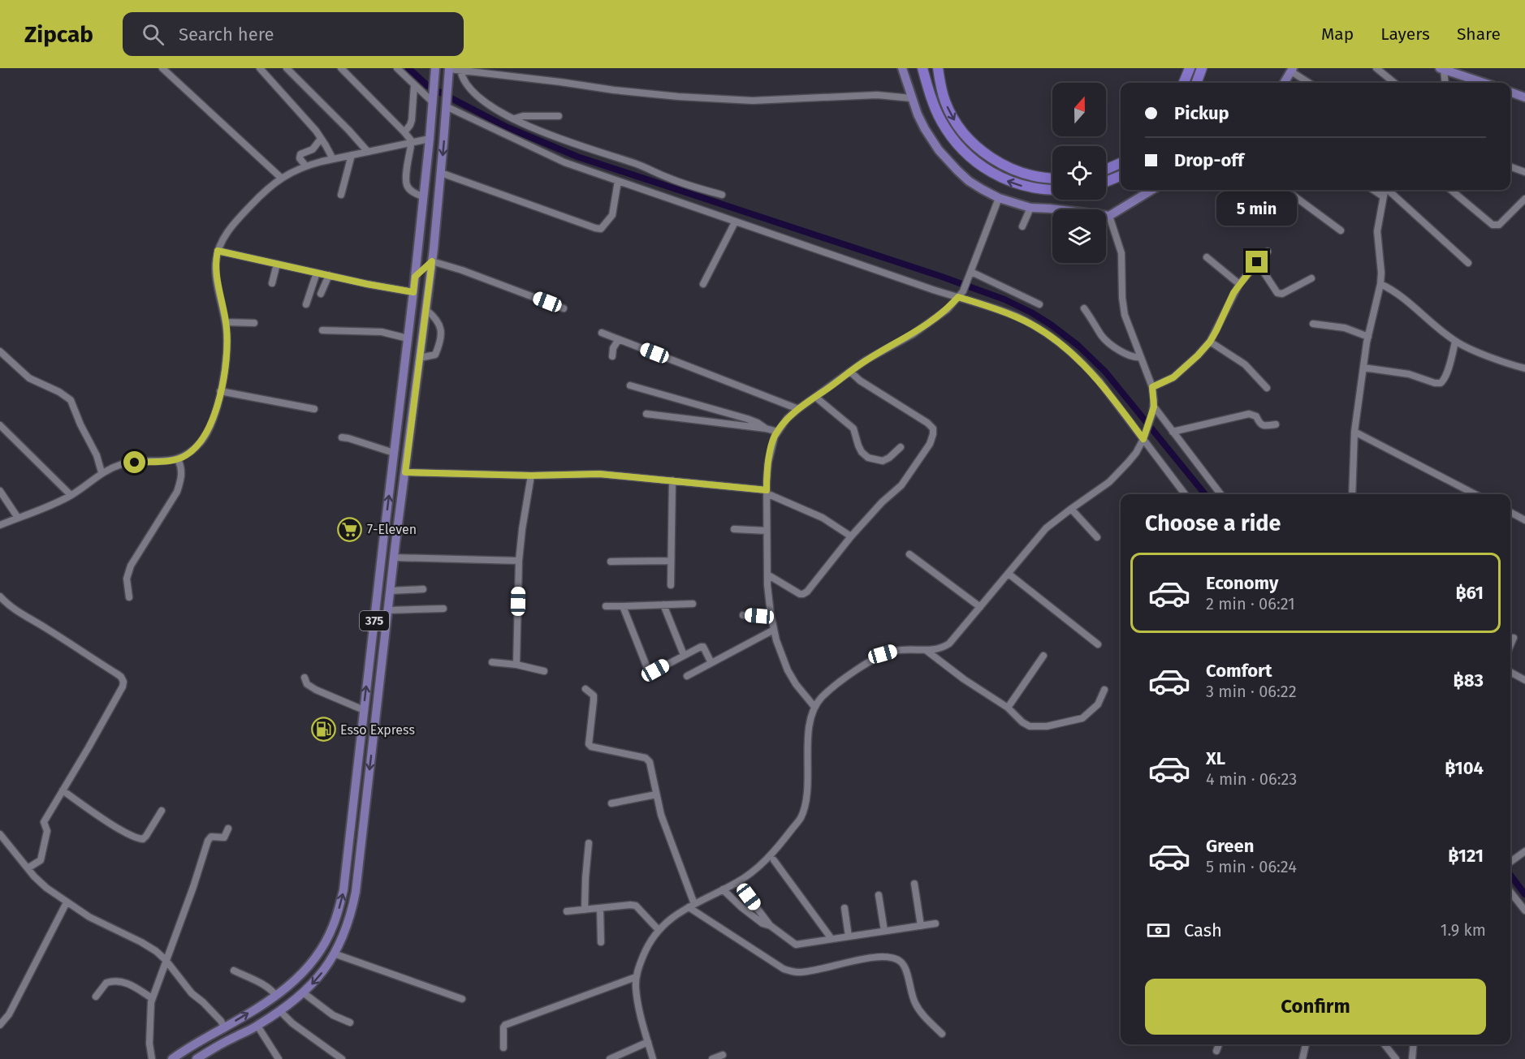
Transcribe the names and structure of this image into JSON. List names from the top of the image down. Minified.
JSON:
{"streets":{"main road":["375"]},"places":{"supermarket":["7-Eleven"],"fuel station":["Esso Express"]},"north":"top","page":{"header":"Zipcab","search":"Search here","nav":["Map","Layers","Share"],"banner":["Pickup","Drop-off"],"bubble":"5 min","heading":"Choose a ride","list":[{"name":"Economy","note":"2 min · 06:21","value":"฿61"},{"name":"Comfort","note":"3 min · 06:22","value":"฿83"},{"name":"XL","note":"4 min · 06:23","value":"฿104"},{"name":"Green","note":"5 min · 06:24","value":"฿121"}],"pay":["Cash","1.9 km"],"buttons":"Confirm"}}
